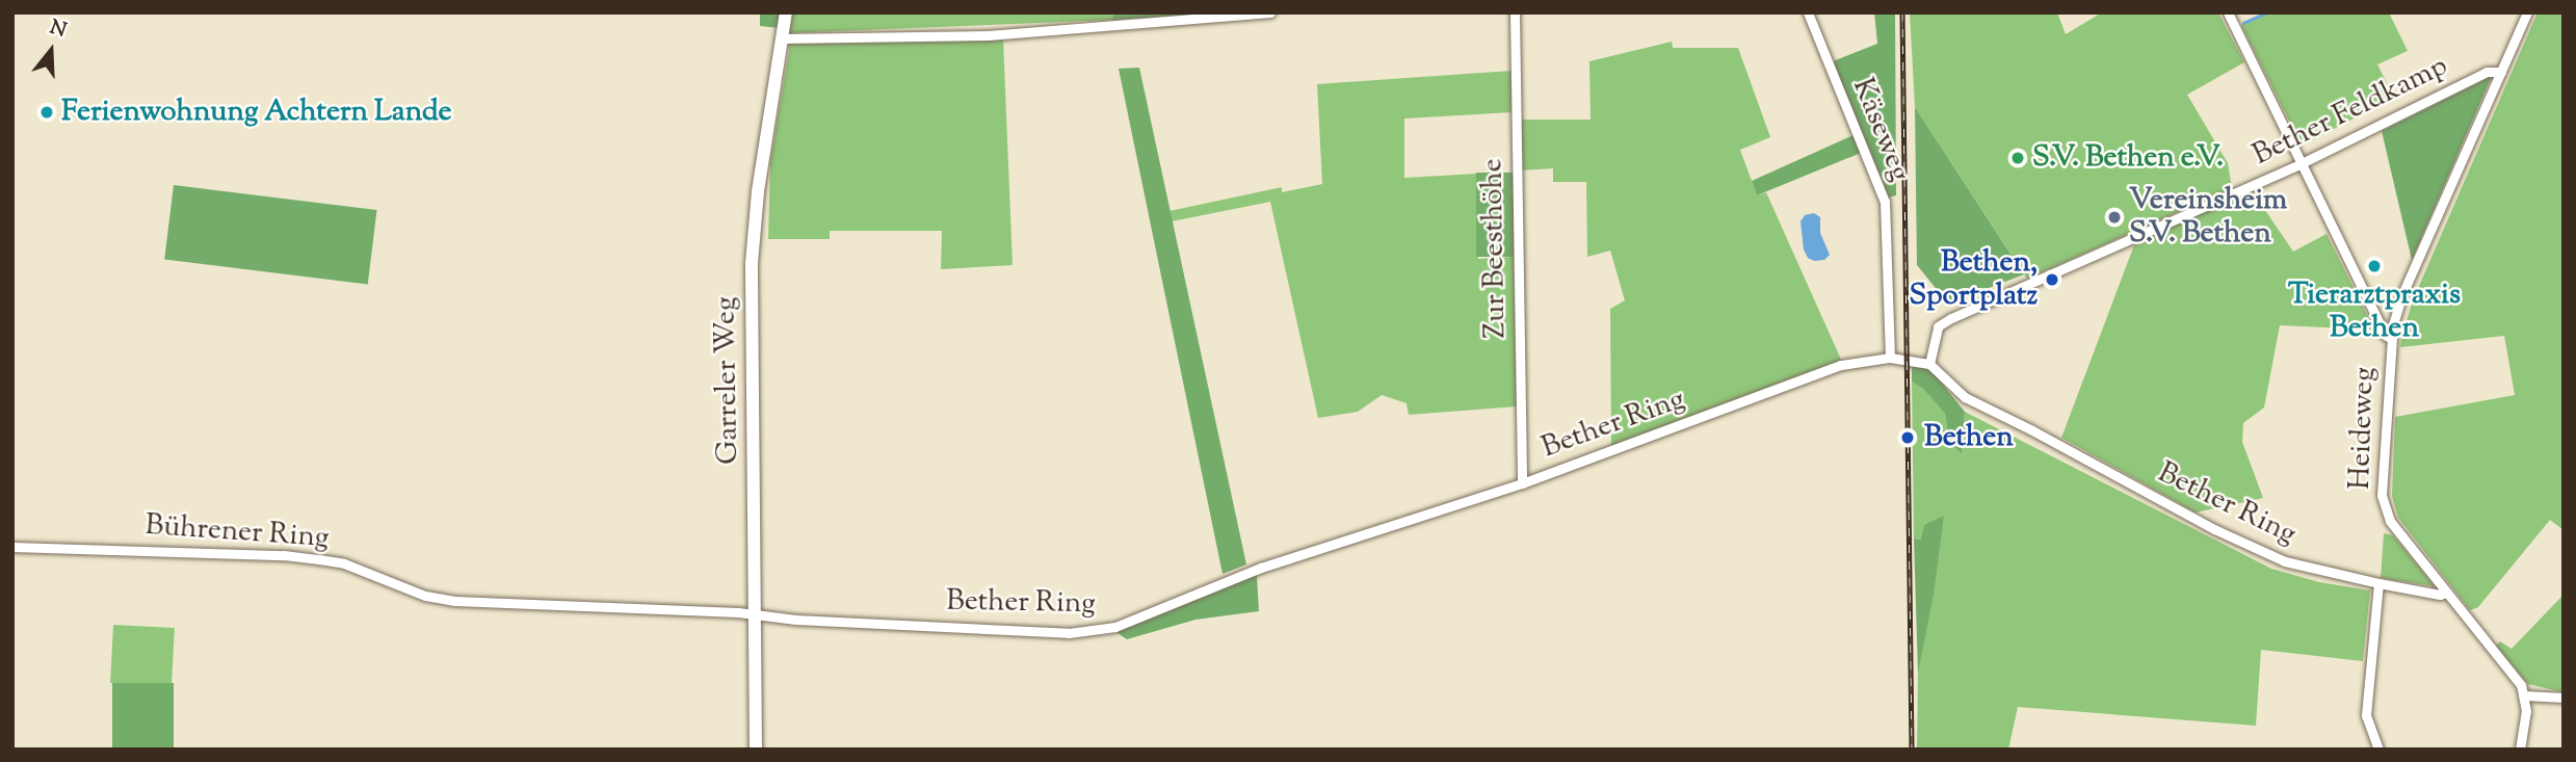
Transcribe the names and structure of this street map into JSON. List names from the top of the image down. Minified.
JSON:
{"streets":{"street":["Bether Feldkamp","Käseweg","Zur Beesthöhe","Garreler Weg","Bether Ring","Heideweg","Bührener Ring"]},"crossings":[["Bether Feldkamp","Bether Ring"],["Bether Feldkamp","Heideweg"],["Käseweg","Bether Ring"],["Zur Beesthöhe","Bether Ring"],["Garreler Weg","Bether Ring"],["Garreler Weg","Bührener Ring"],["Bether Ring","Heideweg"],["Bether Ring","Bührener Ring"]],"places":["Ferienwohnung Achtern Lande","S.V. Bethen e.V.","Vereinsheim S.V. Bethen","Tierarztpraxis Bethen","Bethen, Sportplatz","Bethen"],"north":"top"}
